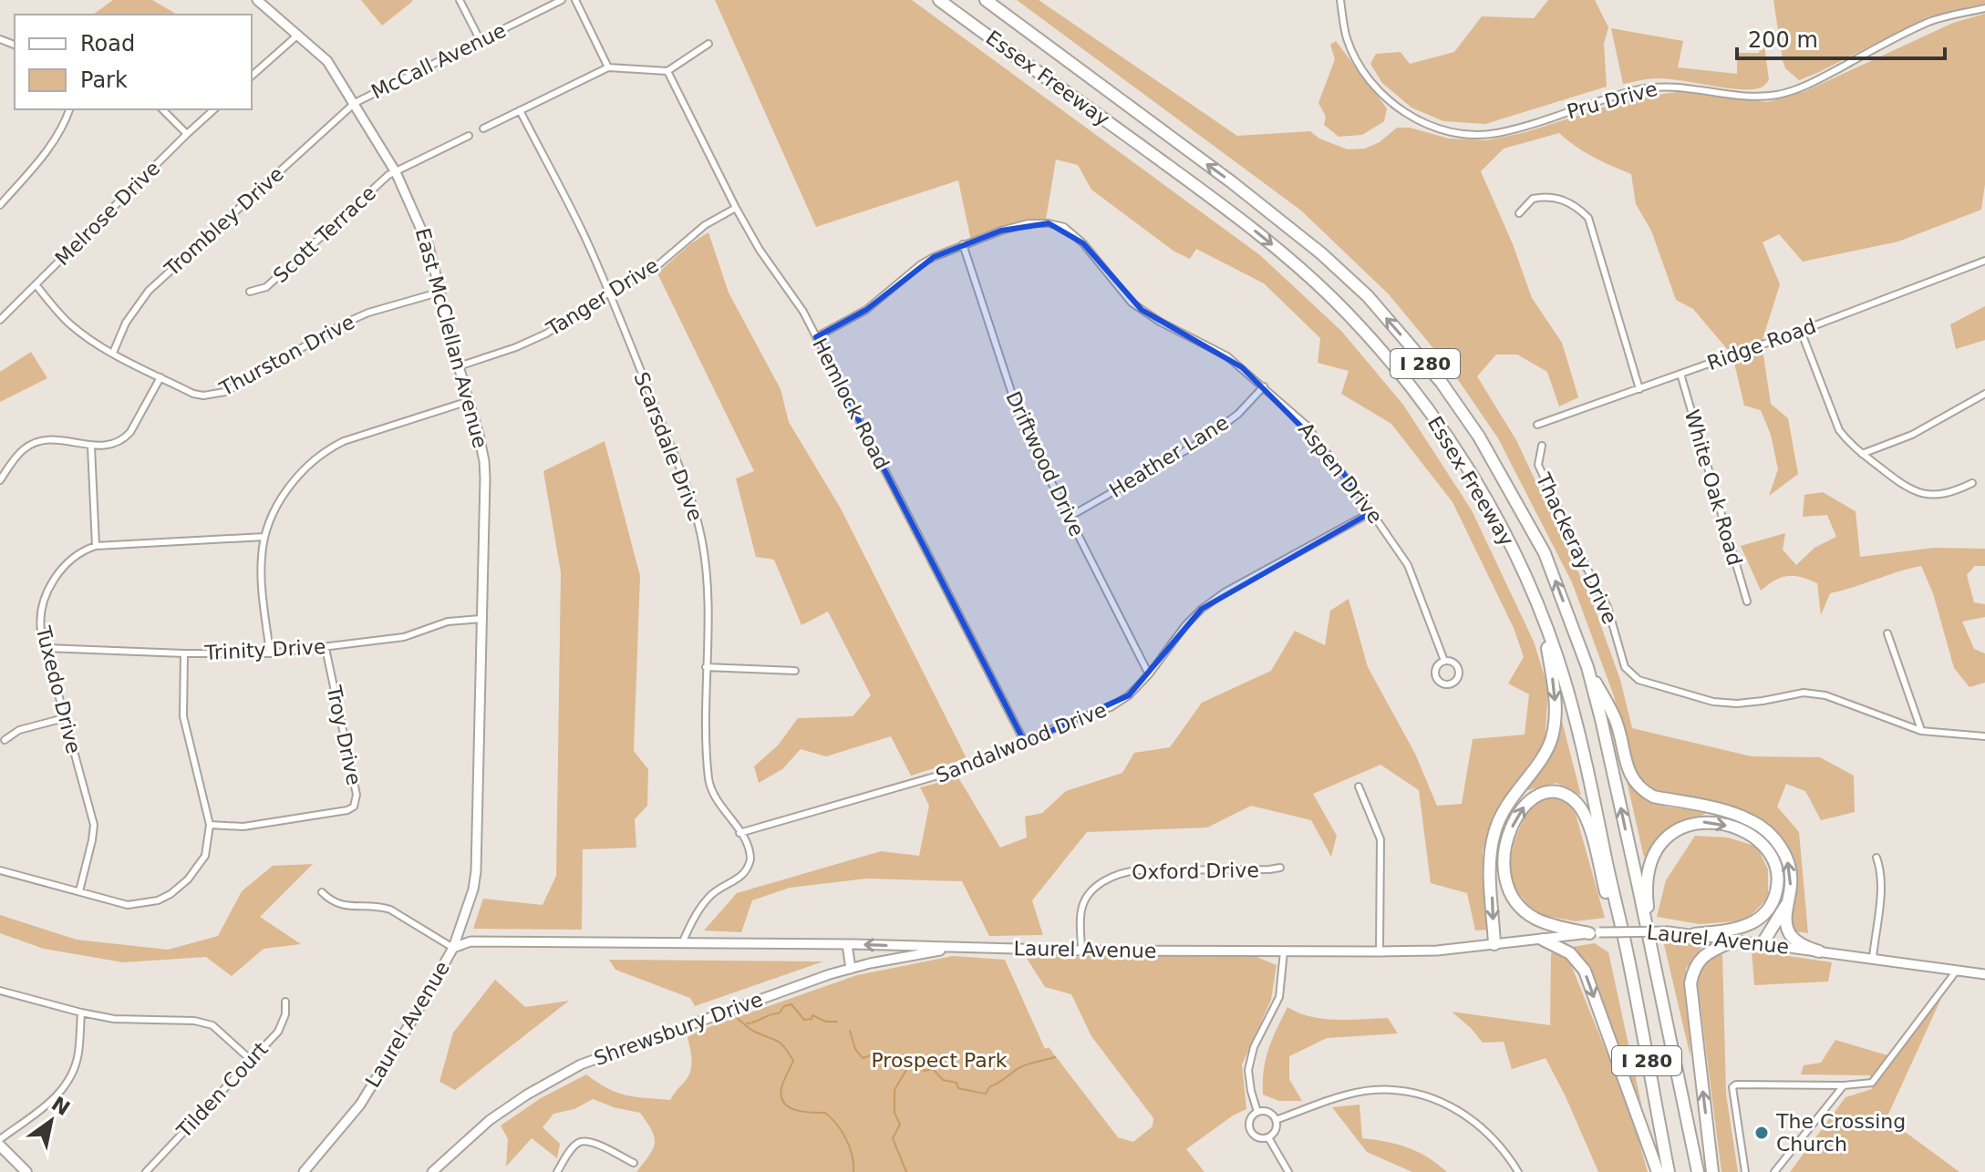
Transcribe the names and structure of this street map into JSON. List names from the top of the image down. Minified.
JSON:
{"streets":{"highway":["Essex Freeway","I 280"],"street":["McCall Avenue","Pru Drive","Melrose Drive","Trombley Drive","Scott Terrace","Tanger Drive","East McClellan Avenue","Ridge Road","Thurston Drive","Hemlock Road","Scarsdale Drive","Heather Lane","Driftwood Drive","Aspen Drive","White Oak Road","Thackeray Drive","Trinity Drive","Tuxedo Drive","Troy Drive","Sandalwood Drive","Oxford Drive","Laurel Avenue","Shrewsbury Drive","Tilden Court"]},"crossings":[["McCall Avenue","Trombley Drive"],["McCall Avenue","East McClellan Avenue"],["Melrose Drive","Thurston Drive"],["Trombley Drive","East McClellan Avenue"],["Trombley Drive","Thurston Drive"],["Scott Terrace","East McClellan Avenue"],["Tanger Drive","East McClellan Avenue"],["Tanger Drive","Hemlock Road"],["Tanger Drive","Scarsdale Drive"],["East McClellan Avenue","Thurston Drive"],["East McClellan Avenue","Trinity Drive"],["East McClellan Avenue","Laurel Avenue"],["Ridge Road","White Oak Road"],["Hemlock Road","Aspen Drive"],["Hemlock Road","Sandalwood Drive"],["Scarsdale Drive","Sandalwood Drive"],["Scarsdale Drive","Laurel Avenue"],["Heather Lane","Driftwood Drive"],["Heather Lane","Aspen Drive"],["Driftwood Drive","Aspen Drive"],["Driftwood Drive","Sandalwood Drive"],["Aspen Drive","Sandalwood Drive"],["Trinity Drive","Tuxedo Drive"],["Trinity Drive","Troy Drive"],["Oxford Drive","Laurel Avenue"],["Laurel Avenue","Shrewsbury Drive"]],"parks":["Prospect Park"],"places":["The Crossing Church"],"legend":["Road","Park"],"scale_bar":"200 m","north":"top right"}
